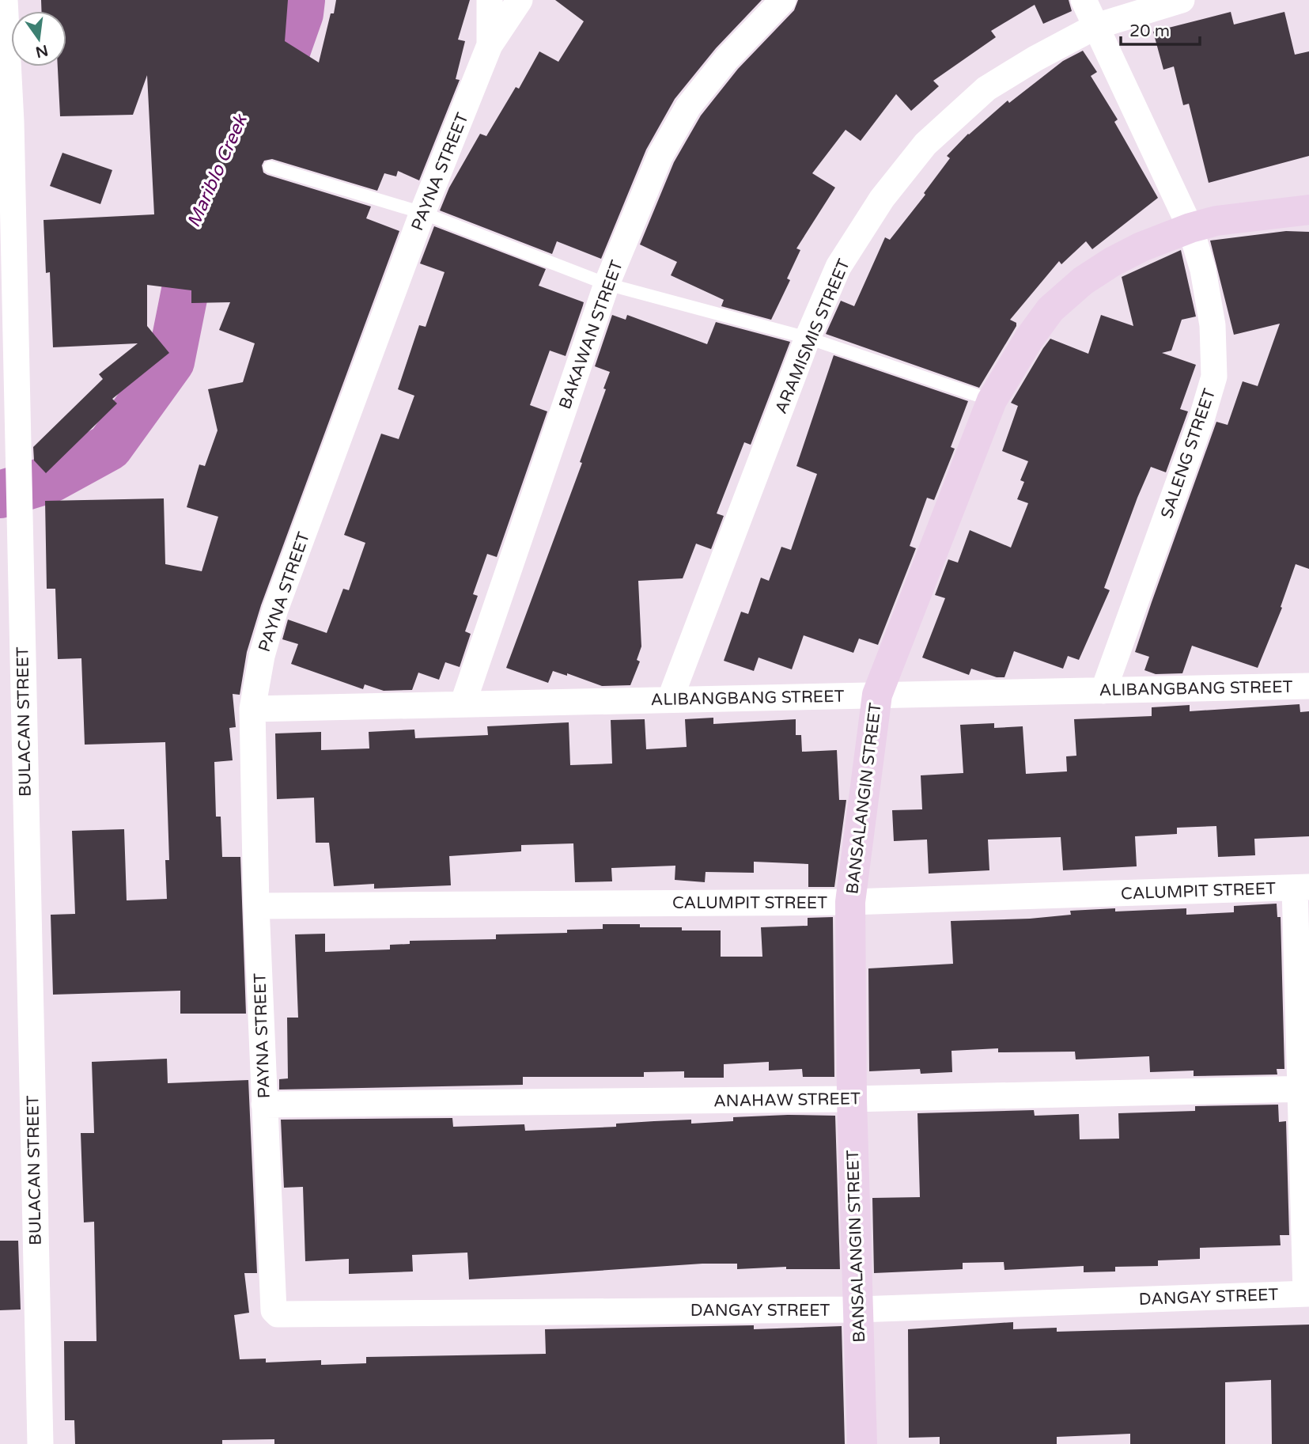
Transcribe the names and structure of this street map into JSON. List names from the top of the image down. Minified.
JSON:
{"streets":{"street":["PAYNA STREET","BAKAWAN STREET","ARAMISMIS STREET","SALENG STREET","ALIBANGBANG STREET","BULACAN STREET","BANSALANGIN STREET","CALUMPIT STREET","ANAHAW STREET","DANGAY STREET"]},"crossings":[["PAYNA STREET","ALIBANGBANG STREET"],["PAYNA STREET","CALUMPIT STREET"],["PAYNA STREET","ANAHAW STREET"],["PAYNA STREET","DANGAY STREET"],["BAKAWAN STREET","ALIBANGBANG STREET"],["ARAMISMIS STREET","SALENG STREET"],["ARAMISMIS STREET","ALIBANGBANG STREET"],["SALENG STREET","ALIBANGBANG STREET"],["SALENG STREET","BANSALANGIN STREET"],["ALIBANGBANG STREET","BANSALANGIN STREET"],["BANSALANGIN STREET","CALUMPIT STREET"],["BANSALANGIN STREET","ANAHAW STREET"],["BANSALANGIN STREET","DANGAY STREET"]],"water":["Mariblo Creek"],"scale_bar":"20 m","north":"bottom"}
